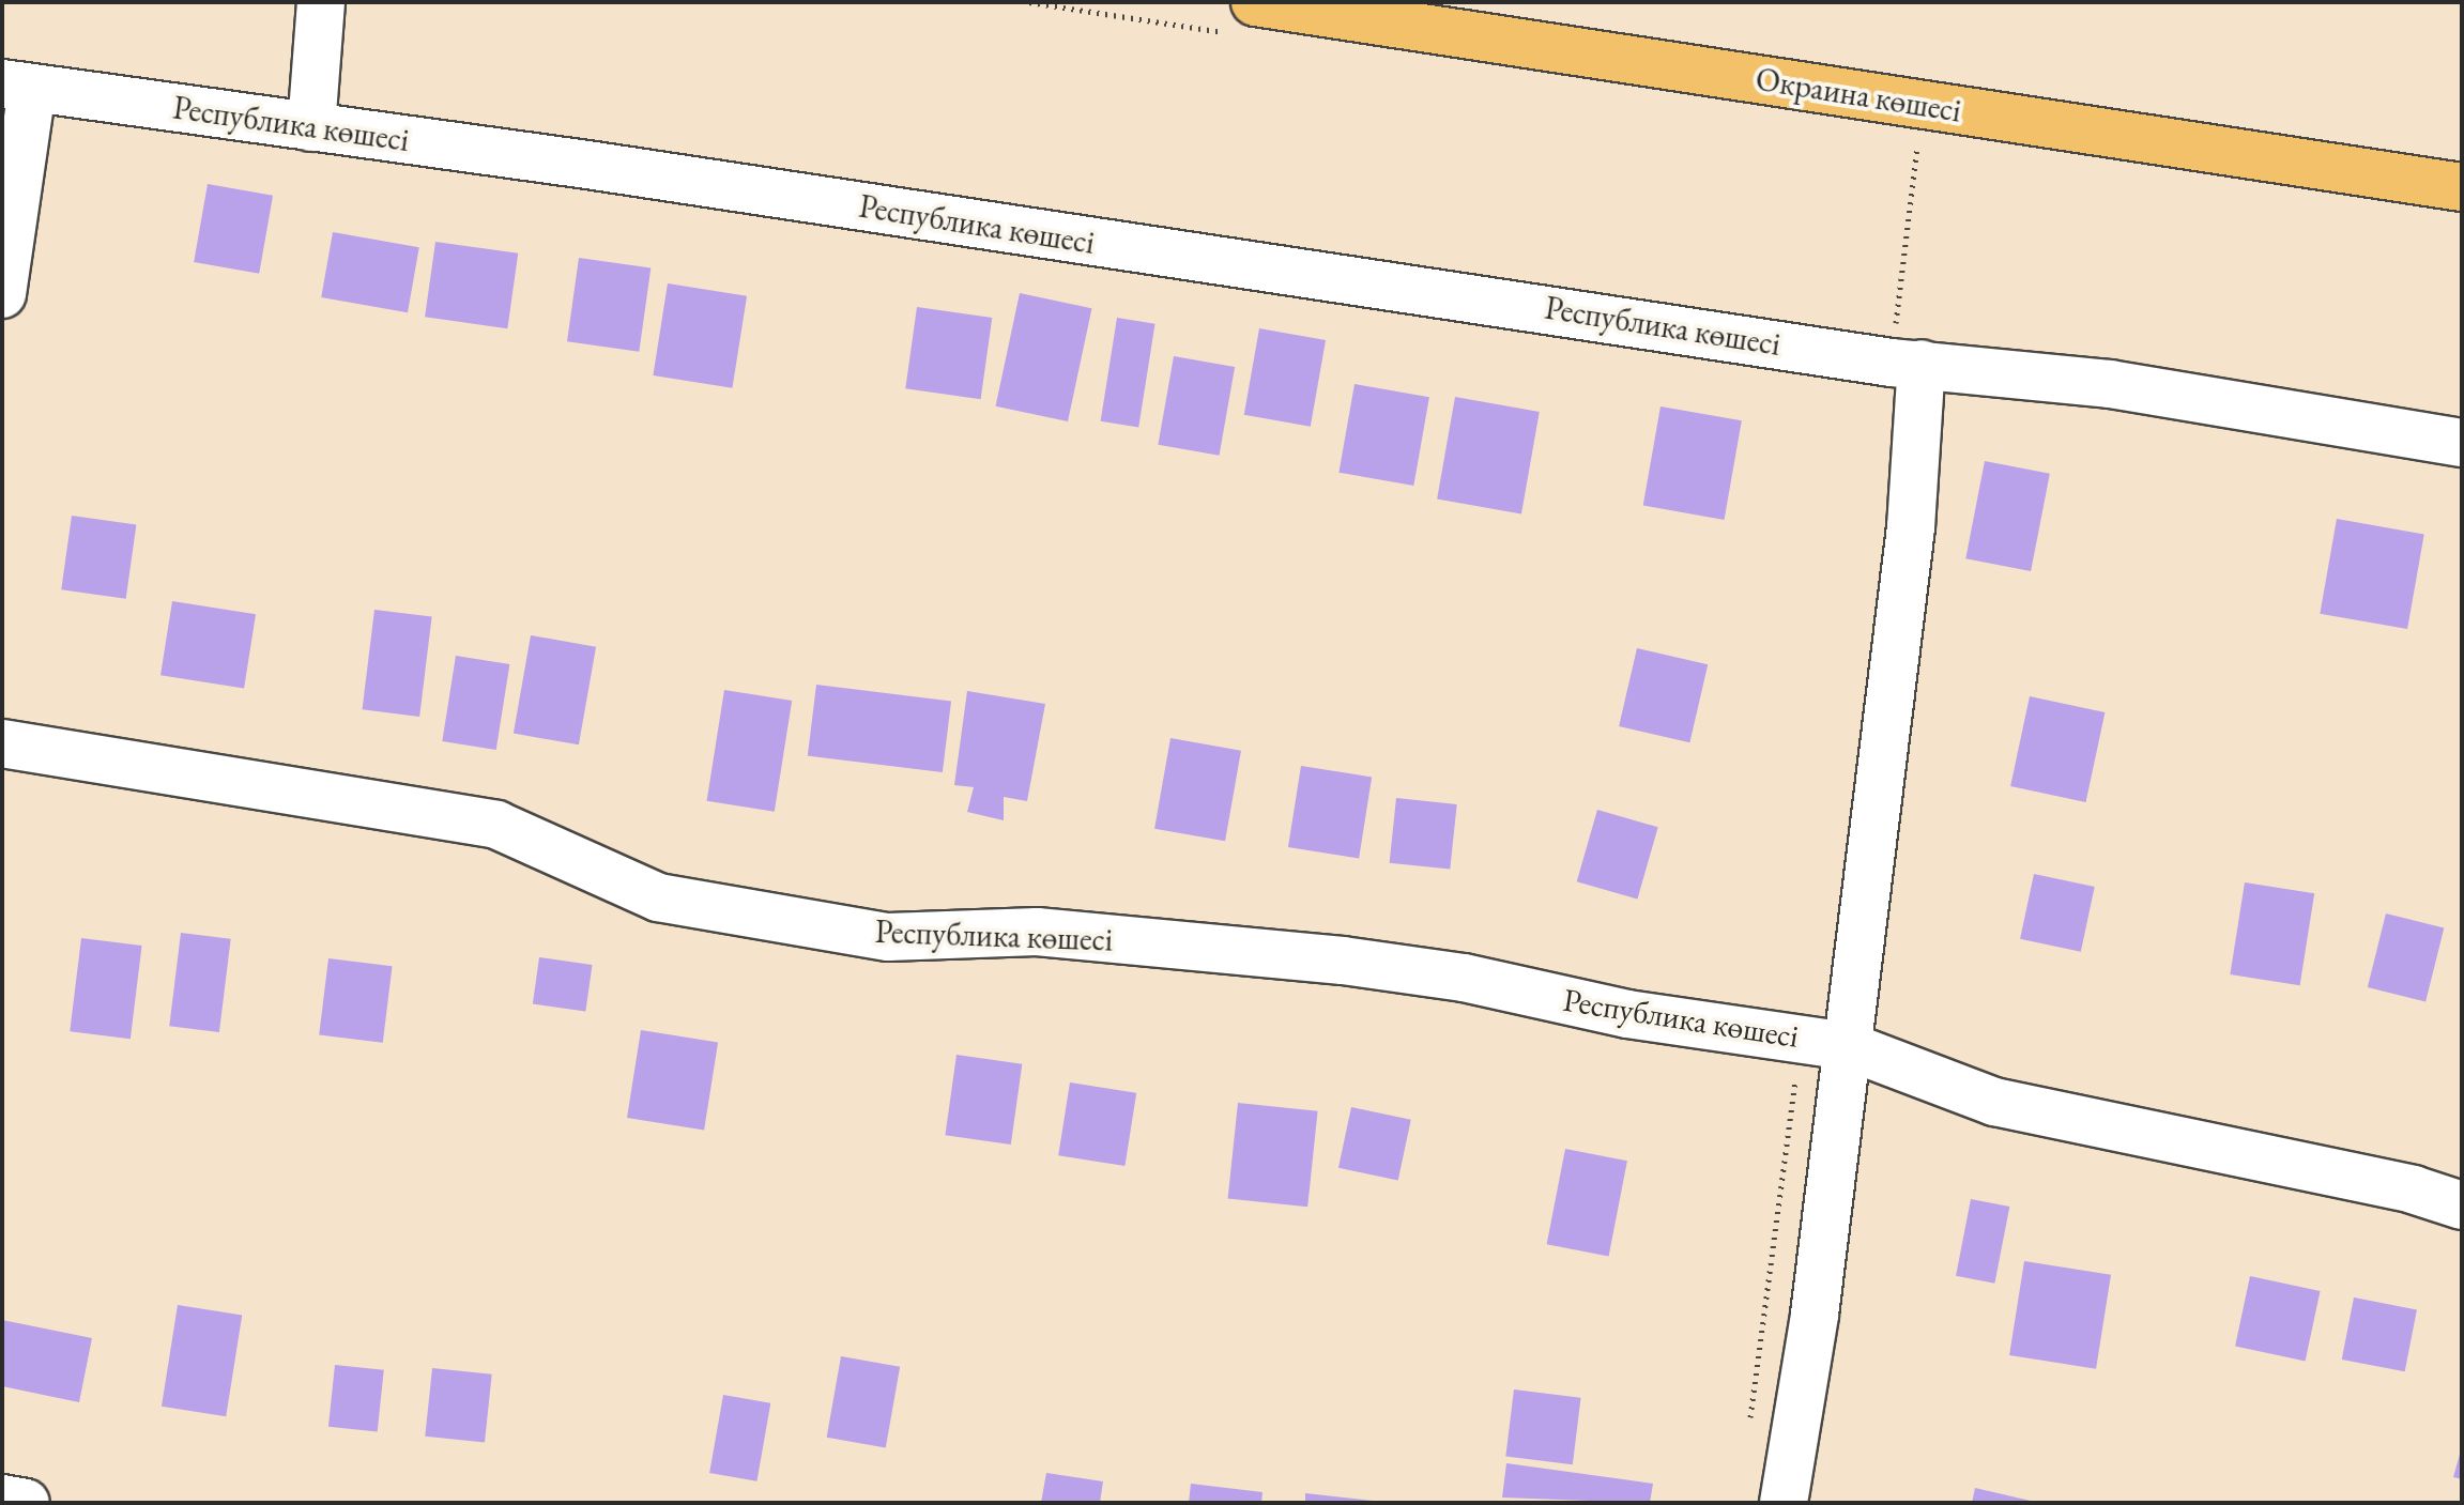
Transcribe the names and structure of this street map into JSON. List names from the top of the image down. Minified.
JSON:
{"streets":{"main road":["Окраина көшесі"],"street":["Республика көшесі"]}}
